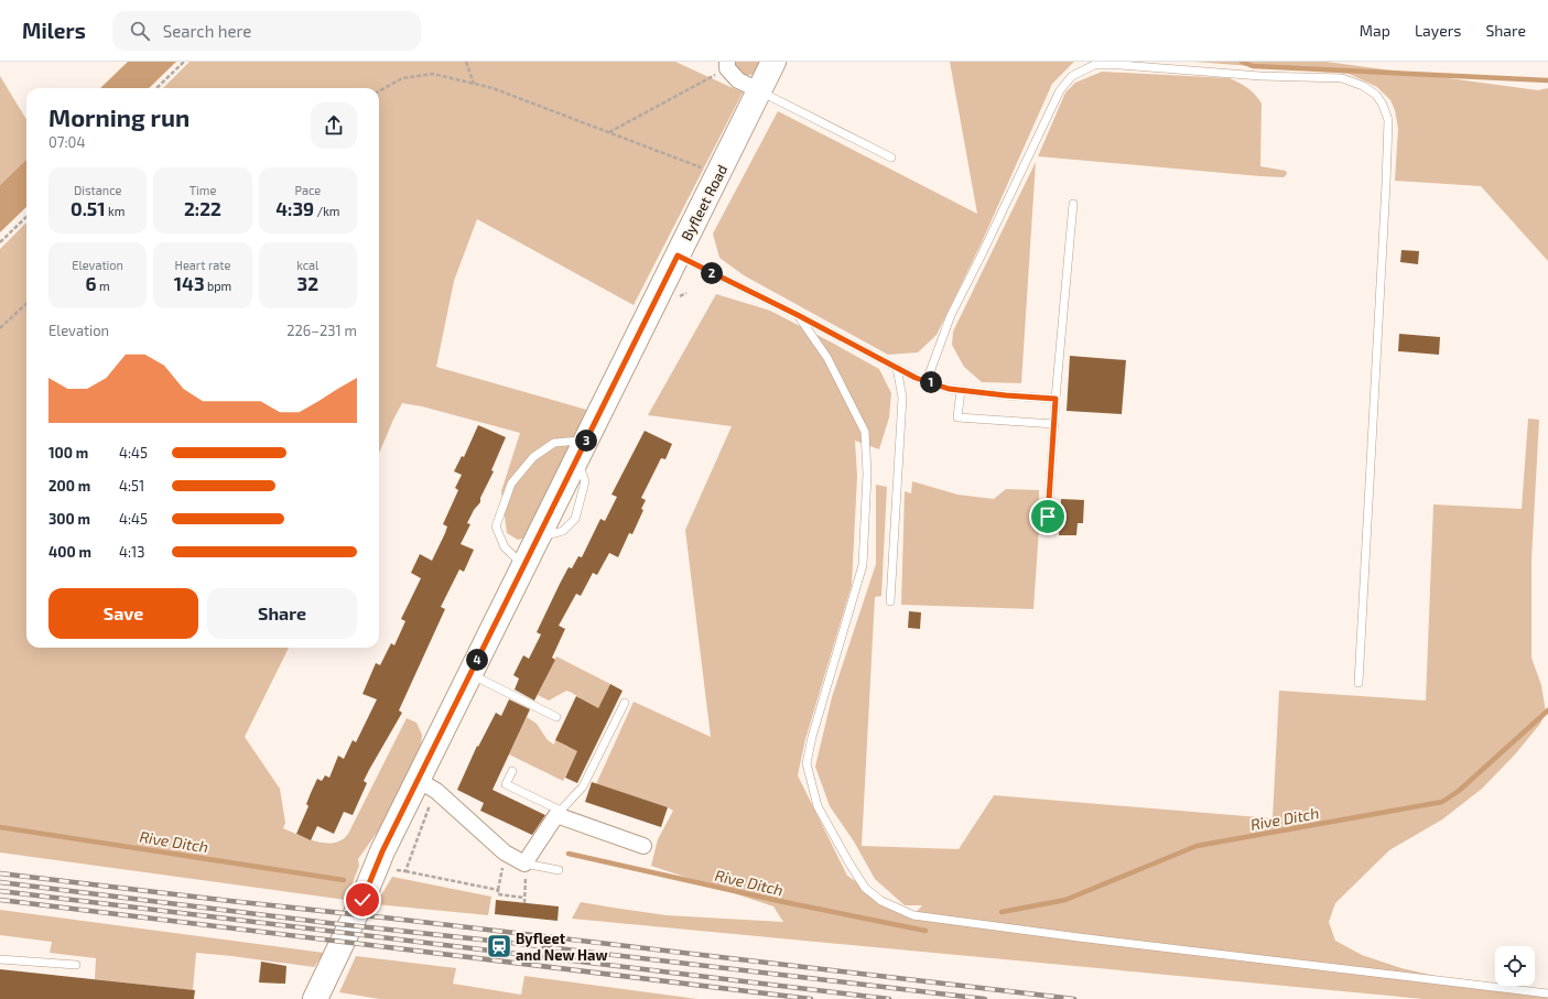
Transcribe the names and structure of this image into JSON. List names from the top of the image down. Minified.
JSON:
{"streets":{"main road":["Byfleet Road"]},"water":["Rive Ditch"],"places":{"station":["Byfleet and New Haw"]},"page":{"header":"Milers","search":"Search here","nav":["Map","Layers","Share"],"heading":["Morning run","07:04"],"stats":[["Distance","0.51 km"],["Time","2:22"],["Pace","4:39 /km"],["Elevation","6 m"],["Heart rate","143 bpm"],["kcal","32"]],"pins":["2","1","3","4"],"chart":["Elevation","226–231 m"],"list":[{"name":"100 m","note":"4:45"},{"name":"200 m","note":"4:51"},{"name":"300 m","note":"4:45"},{"name":"400 m","note":"4:13"}],"buttons":["Save","Share"]}}
